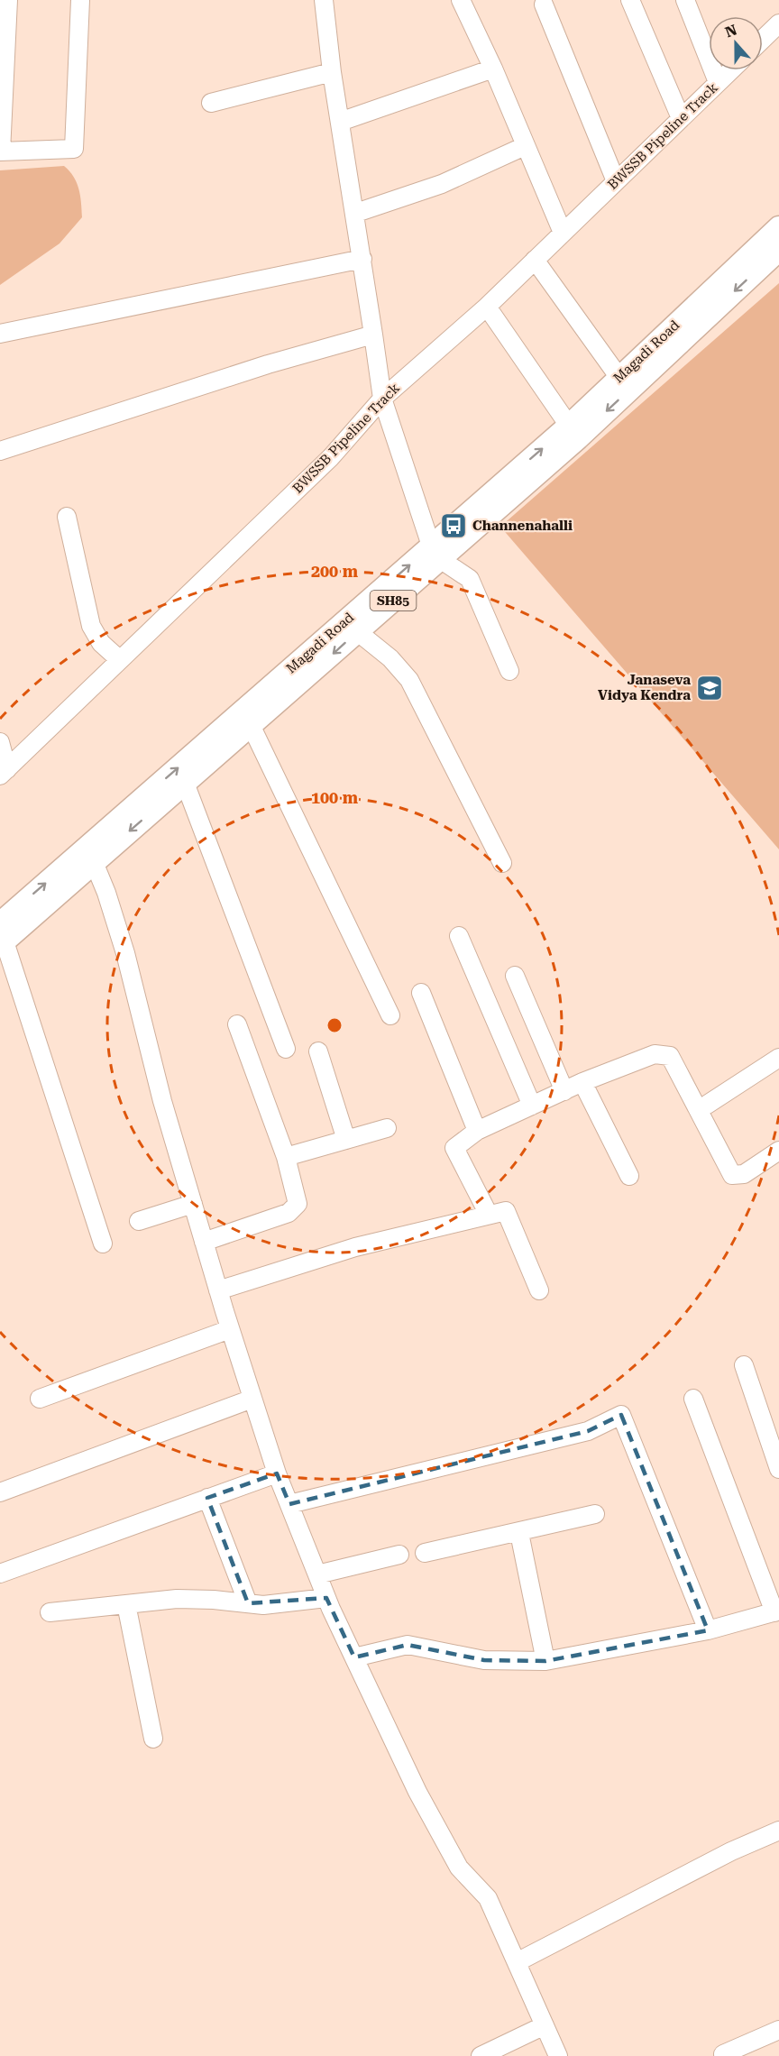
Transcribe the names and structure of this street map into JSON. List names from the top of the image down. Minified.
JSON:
{"streets":{"main road":["Magadi Road","SH85"],"street":["BWSSB Pipeline Track"]},"places":{"bus stop":["Channenahalli"],"school or university":["Janaseva Vidya Kendra"]},"north":"top","rings":["200 m","100 m"]}
